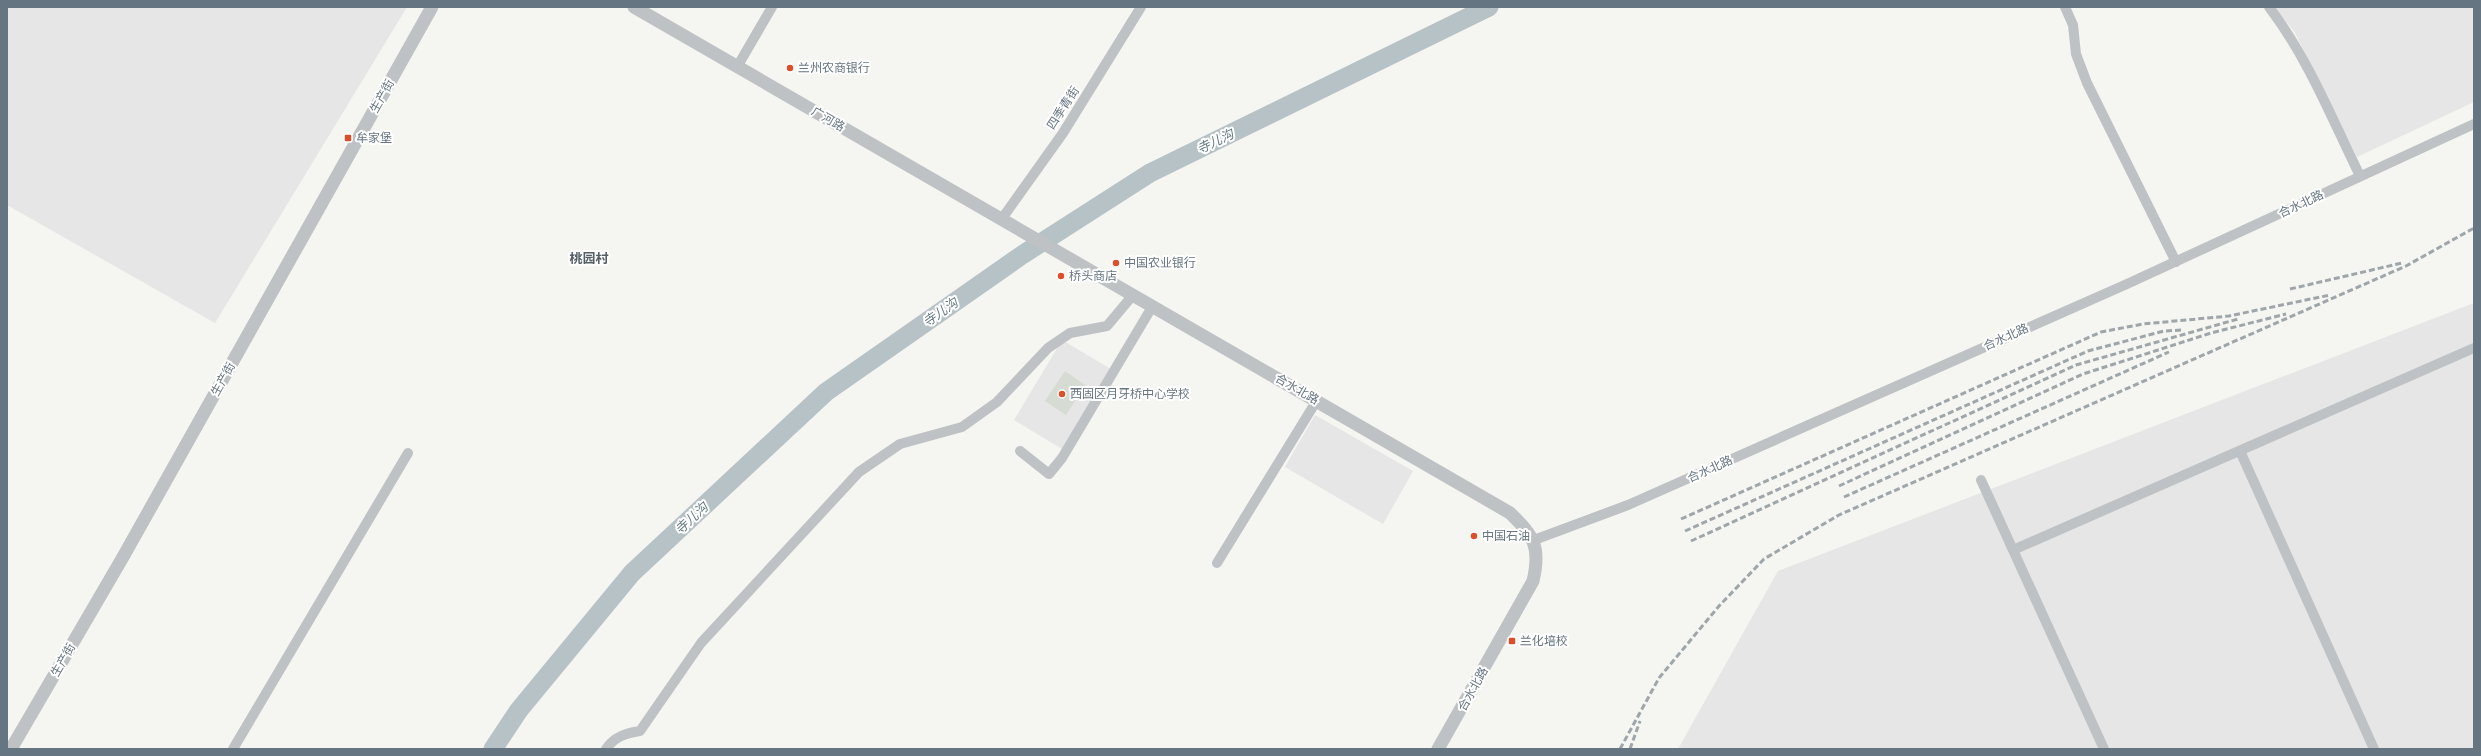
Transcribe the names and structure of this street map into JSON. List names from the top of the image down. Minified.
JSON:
{"streets":{"street":["生产街","四季青街","广河路","合水北路"]},"crossings":[["四季青街","广河路"],["广河路","合水北路"]],"districts":["桃园村"],"water":["寺儿沟"],"places":{"other":["兰州农商银行","中国农业银行","桥头商店","西固区月牙桥中心学校","中国石油"],"transit":["牟家堡","兰化培校"]}}
